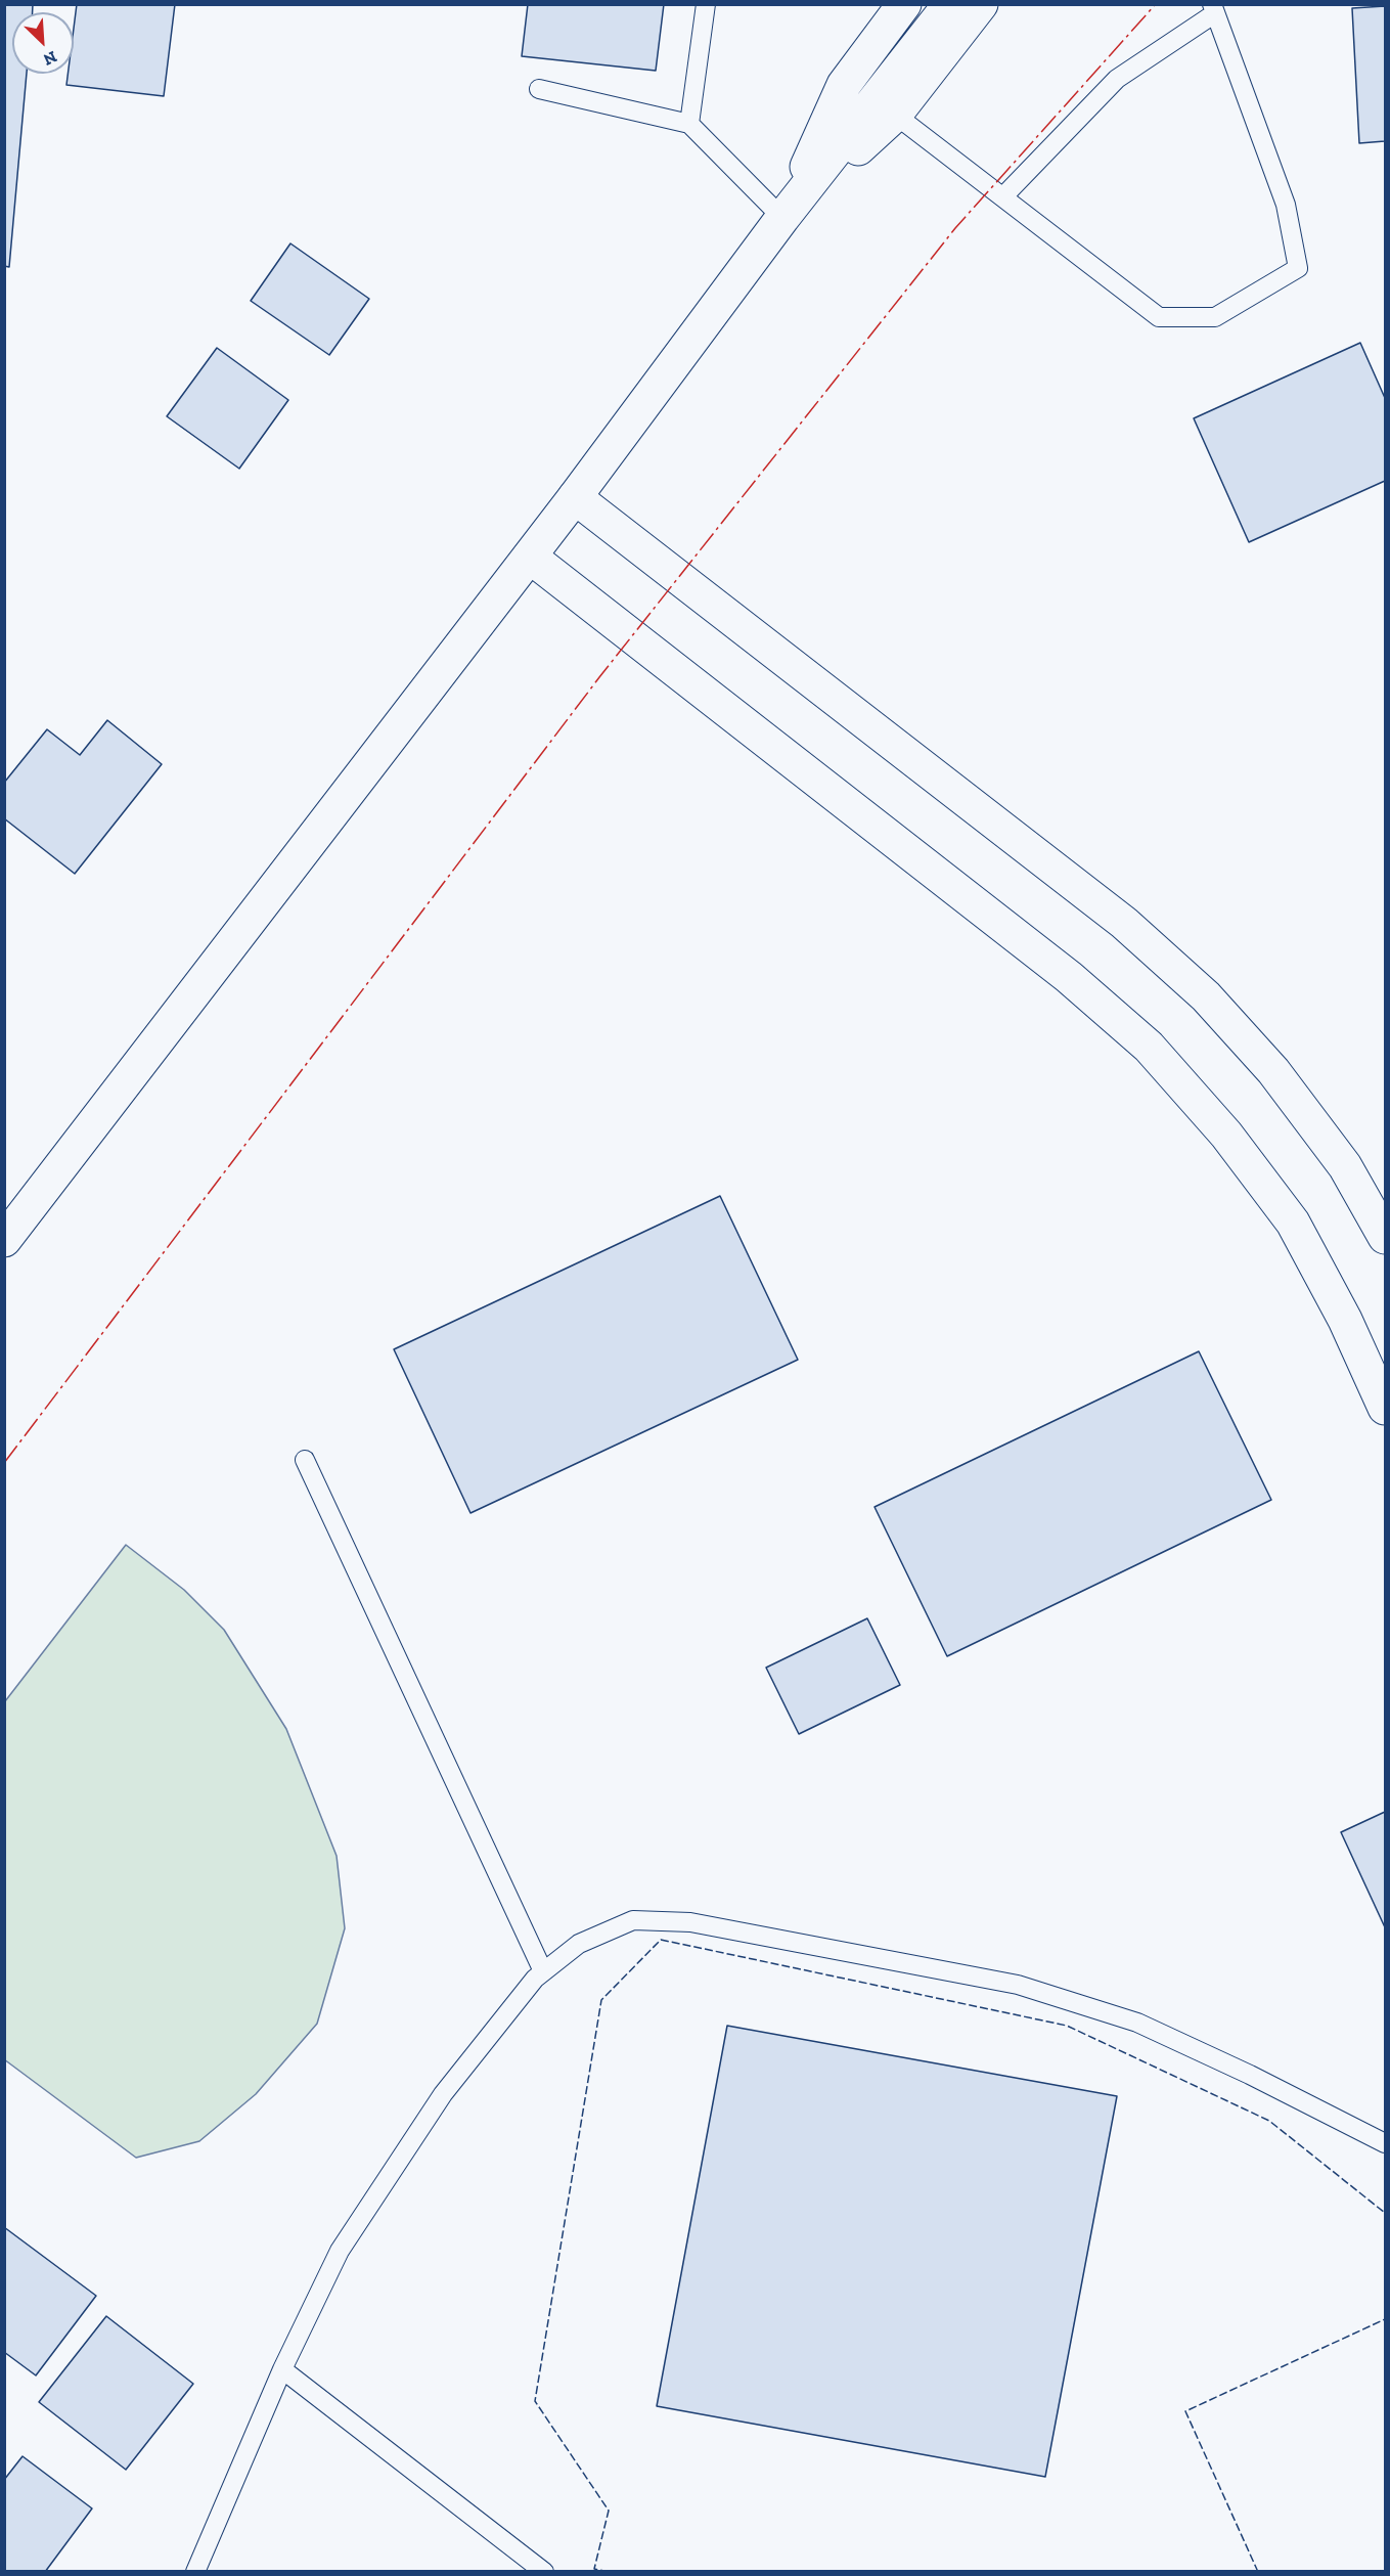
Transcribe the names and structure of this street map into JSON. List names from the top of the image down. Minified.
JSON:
{"north":"bottom right"}
